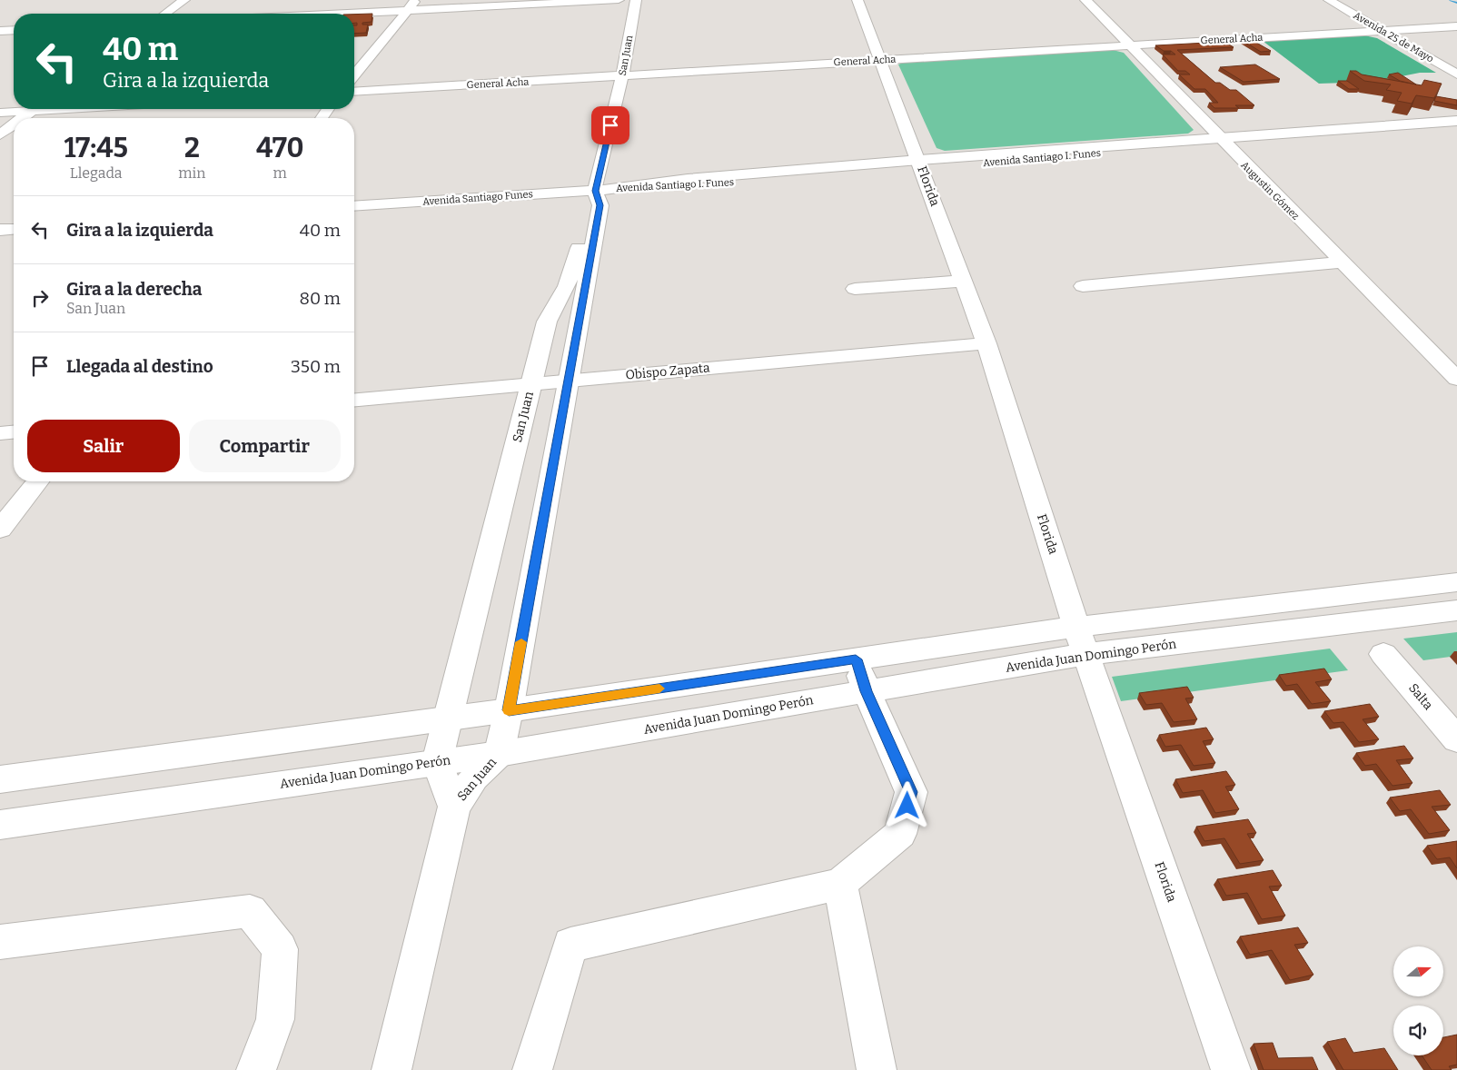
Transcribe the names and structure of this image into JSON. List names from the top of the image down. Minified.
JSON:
{"streets":{"street":["Avenida 25 de Mayo","General Acha","San Juan","Avenida Santiago I. Funes","Florida","Augustin Gómez","Avenida Santiago Funes","Obispo Zapata","Avenida Juan Domingo Perón","Salta"]},"crossings":[["Avenida 25 de Mayo","General Acha"],["General Acha","San Juan"],["General Acha","Florida"],["General Acha","Augustin Gómez"],["San Juan","Avenida Santiago I. Funes"],["San Juan","Avenida Santiago Funes"],["San Juan","Obispo Zapata"],["San Juan","Avenida Juan Domingo Perón"],["Avenida Santiago I. Funes","Florida"],["Avenida Santiago I. Funes","Augustin Gómez"],["Avenida Santiago I. Funes","Avenida Santiago Funes"],["Florida","Obispo Zapata"],["Florida","Avenida Juan Domingo Perón"]],"north":"right","page":{"turn":["40 m","Gira a la izquierda"],"eta":["17:45","Llegada","2","min","470","m"],"list":[{"name":"Gira a la izquierda","value":"40 m"},{"name":"Gira a la derecha","note":"San Juan","value":"80 m"},{"name":"Llegada al destino","value":"350 m"}],"buttons":["Salir","Compartir"]}}
